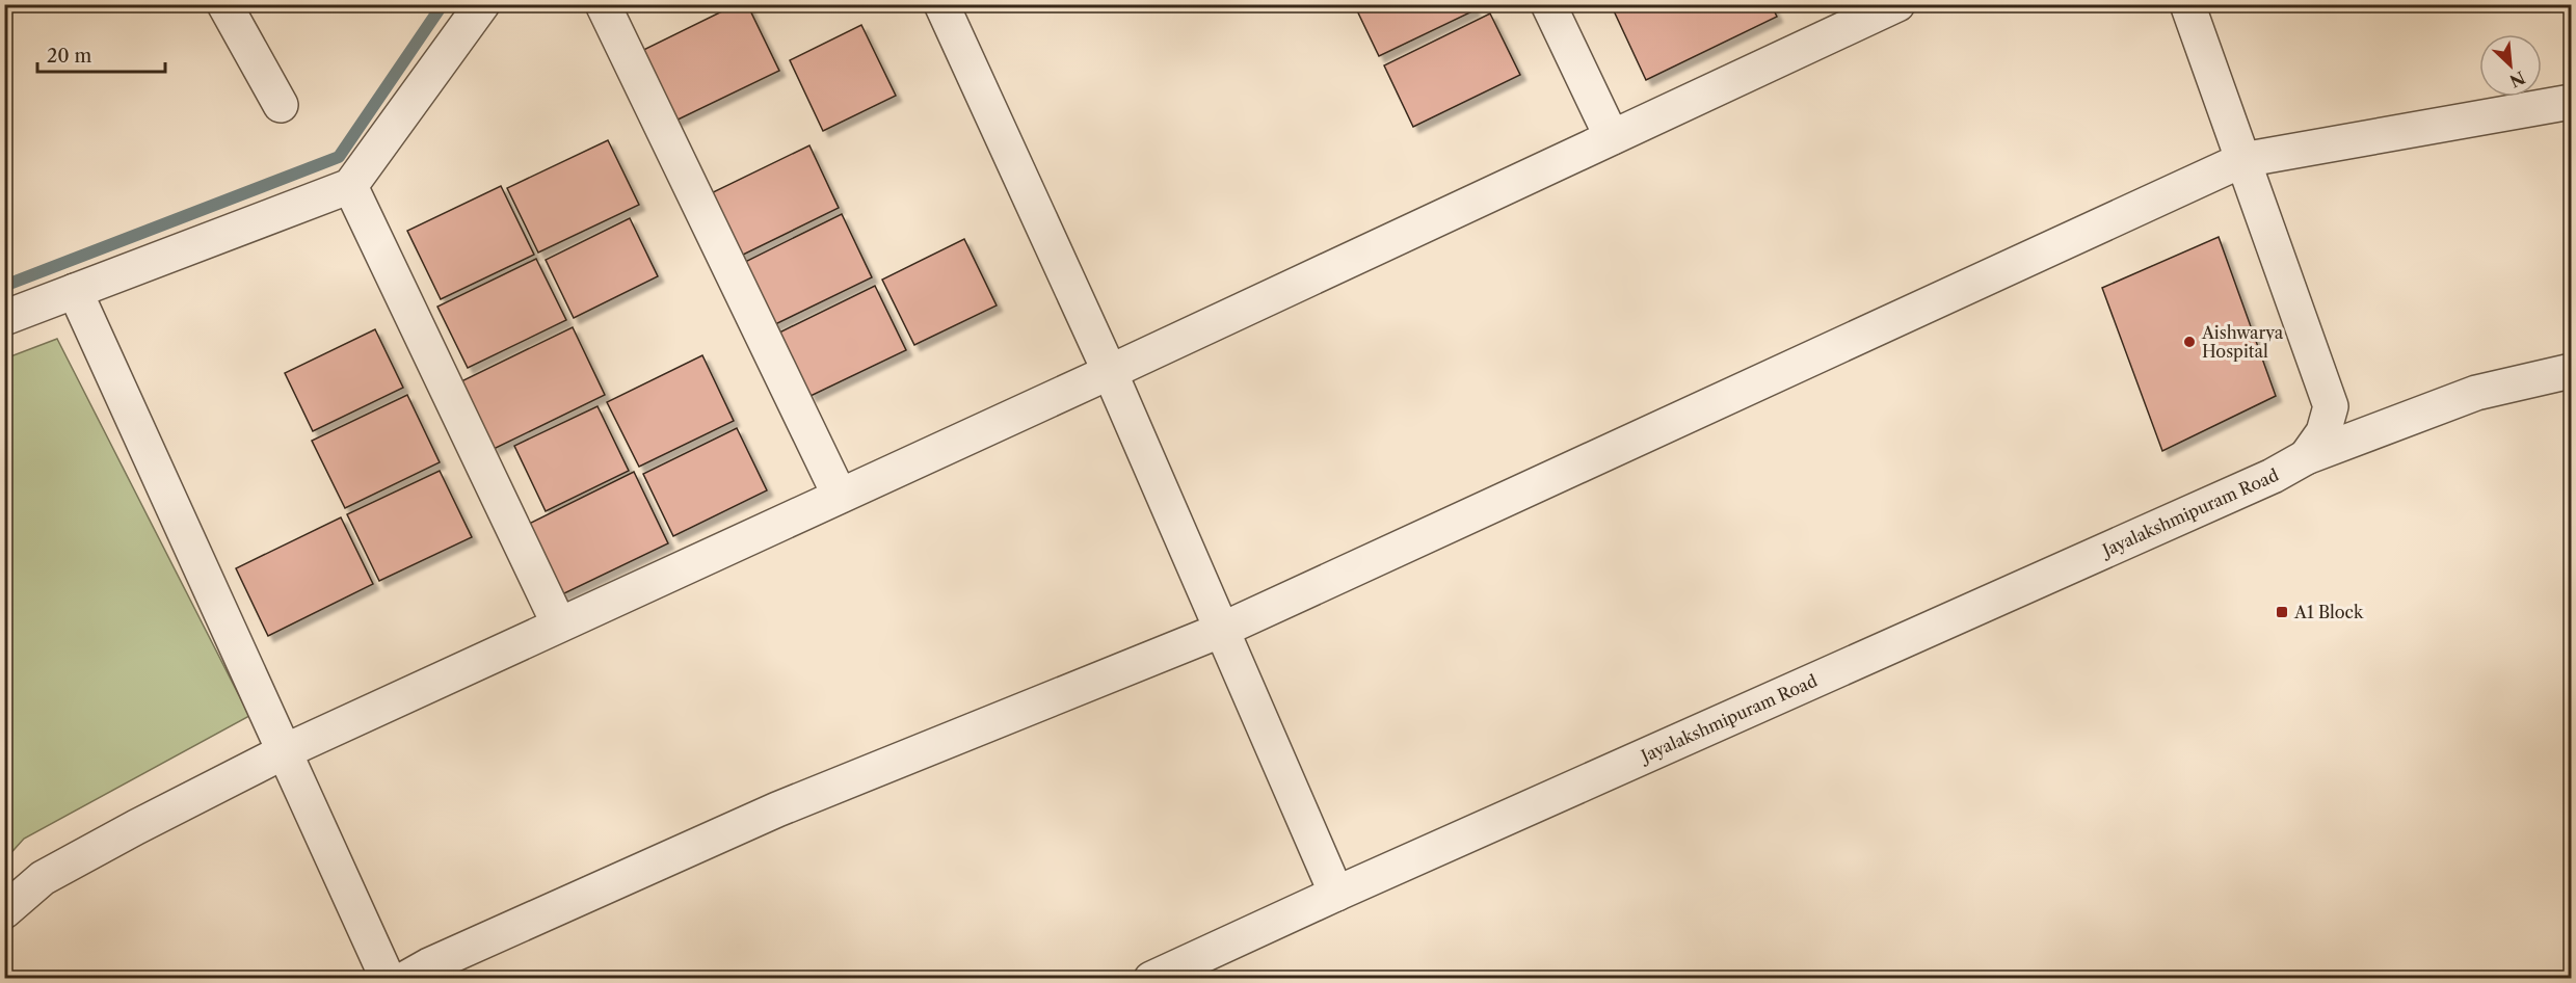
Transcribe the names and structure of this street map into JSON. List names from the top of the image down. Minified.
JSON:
{"streets":{"street":["Jayalakshmipuram Road"]},"places":{"other":["Aishwarya Hospital"],"transit":["A1 Block"]},"scale_bar":"20 m","north":"bottom right"}
